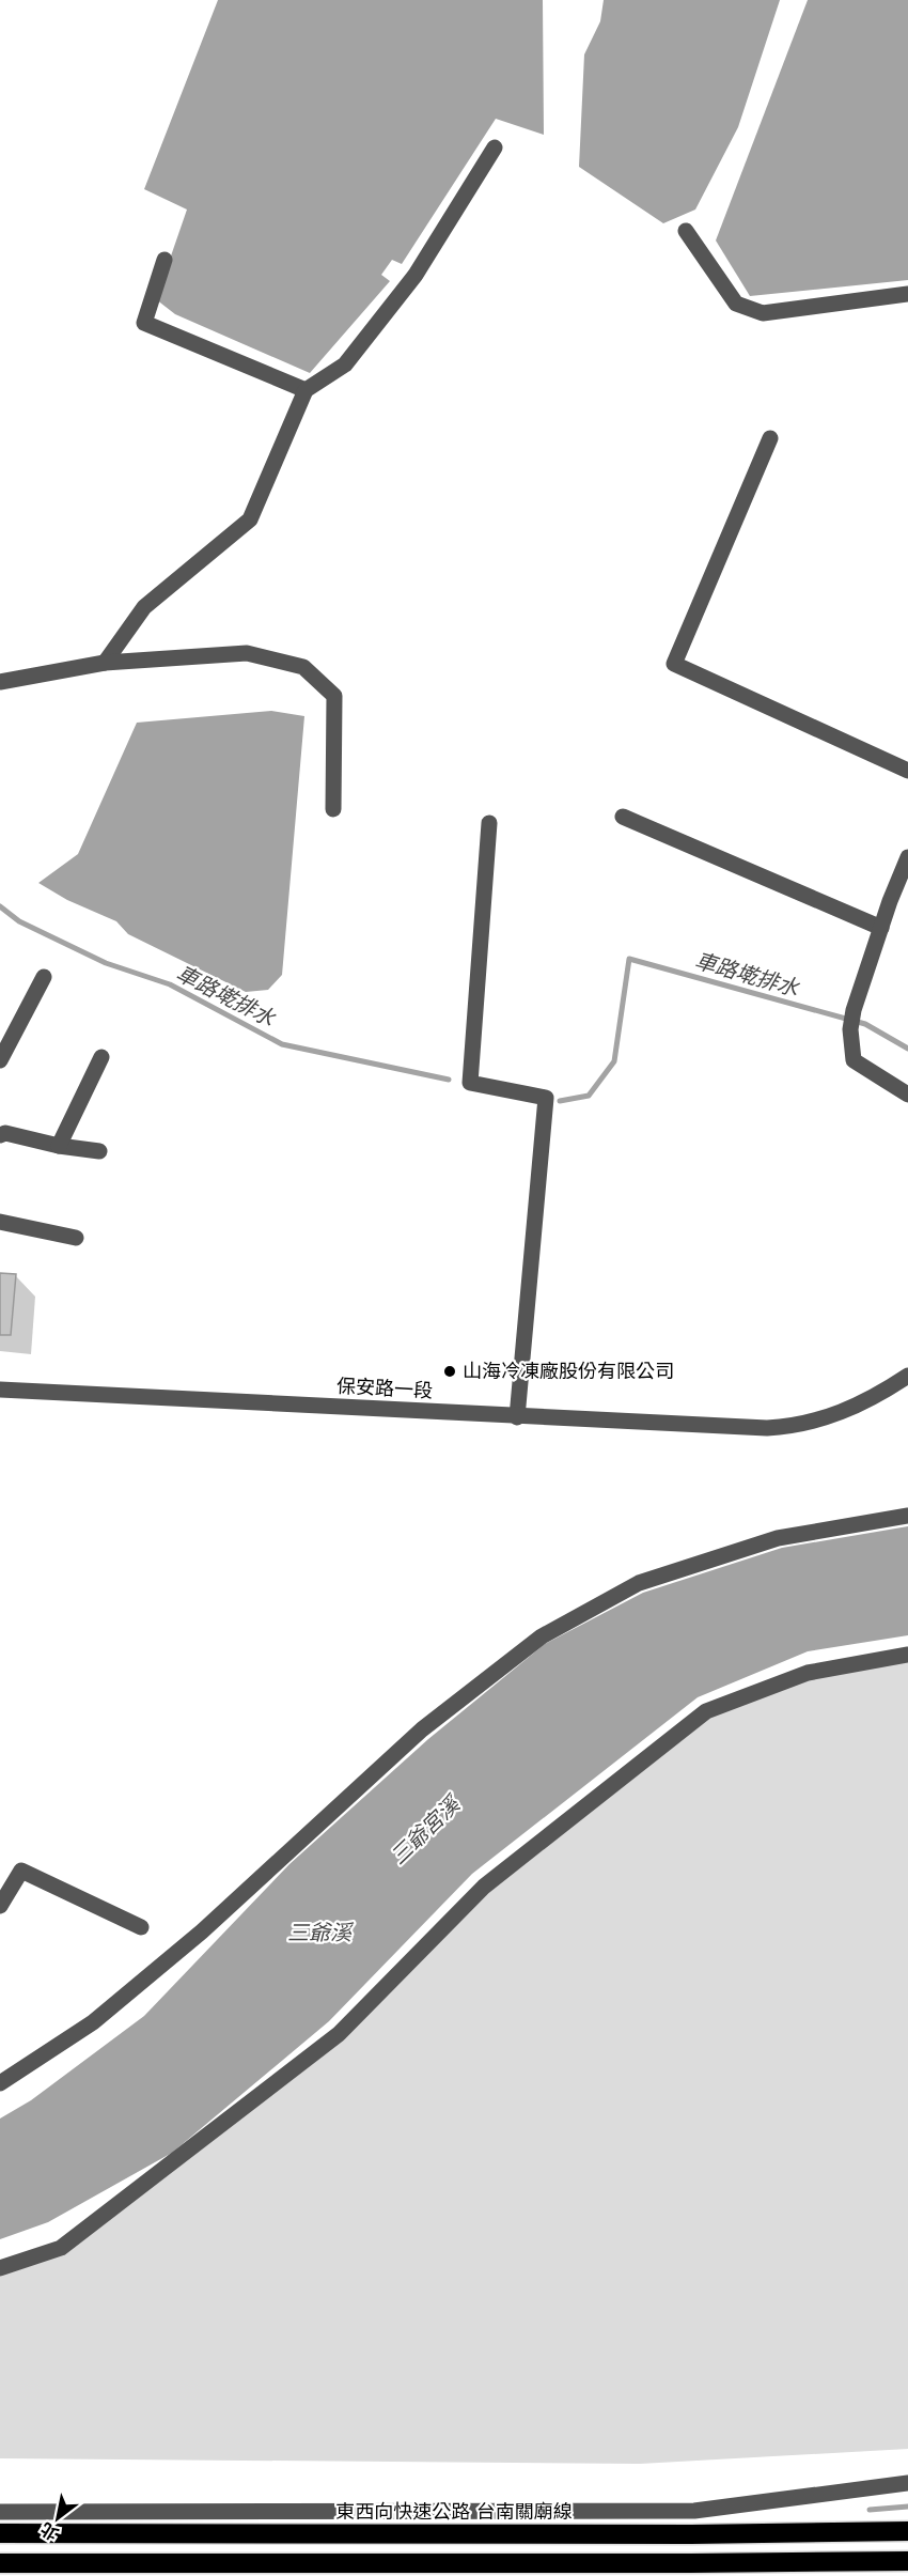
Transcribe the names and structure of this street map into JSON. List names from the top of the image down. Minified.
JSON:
{"streets":{"highway":["東西向快速公路 台南關廟線"],"street":["保安路一段"]},"water":["車路墘排水","三爺宮溪","三爺溪"],"places":["山海冷凍廠股份有限公司"],"north":"bottom left"}
